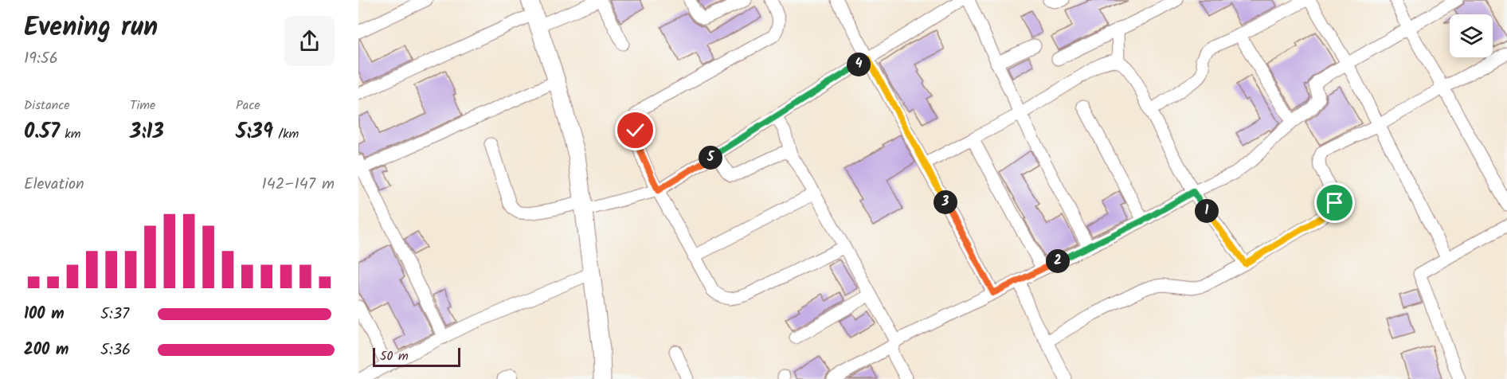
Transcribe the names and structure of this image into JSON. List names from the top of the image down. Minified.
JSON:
{"scale_bar":"50 m","page":{"heading":["Evening run","19:56"],"pins":["4","5","3","1","2"],"stats":[["Distance","0.57 km"],["Time","3:13"],["Pace","5:39 /km"]],"chart":["Elevation","142–147 m"],"list":[{"name":"100 m","note":"5:37"},{"name":"200 m","note":"5:36"}],"scale":"50 m"}}
